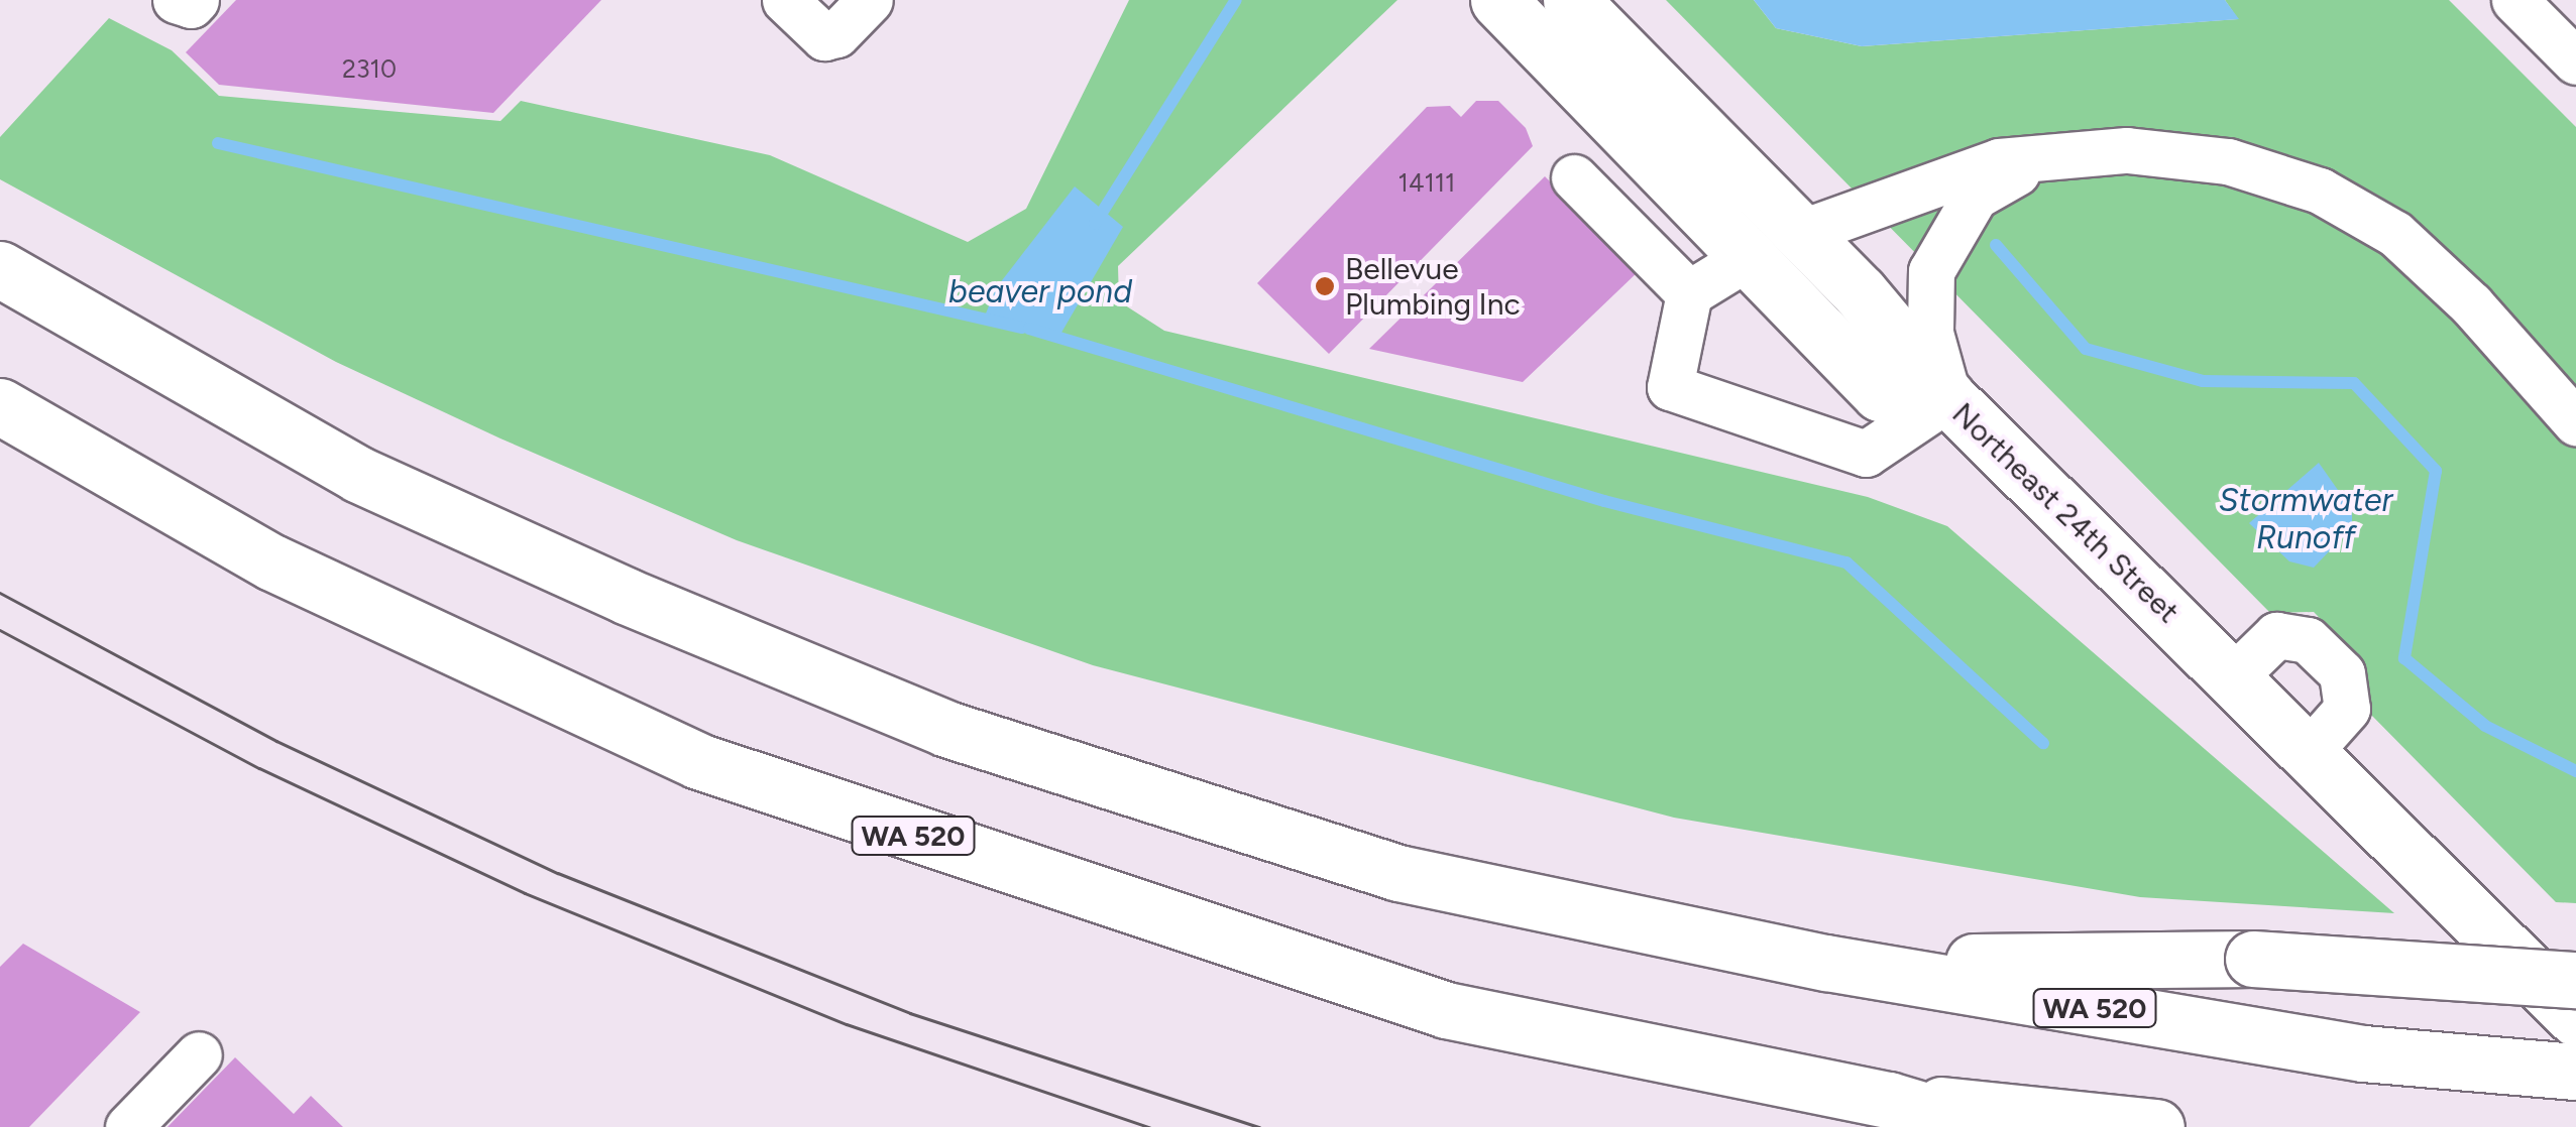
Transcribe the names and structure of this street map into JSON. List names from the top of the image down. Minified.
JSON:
{"streets":{"main road":["Northeast 24th Street","WA 520"]},"water":["beaver pond","Stormwater Runoff"],"places":["Bellevue Plumbing Inc"],"house_numbers":["2310","14111"]}
